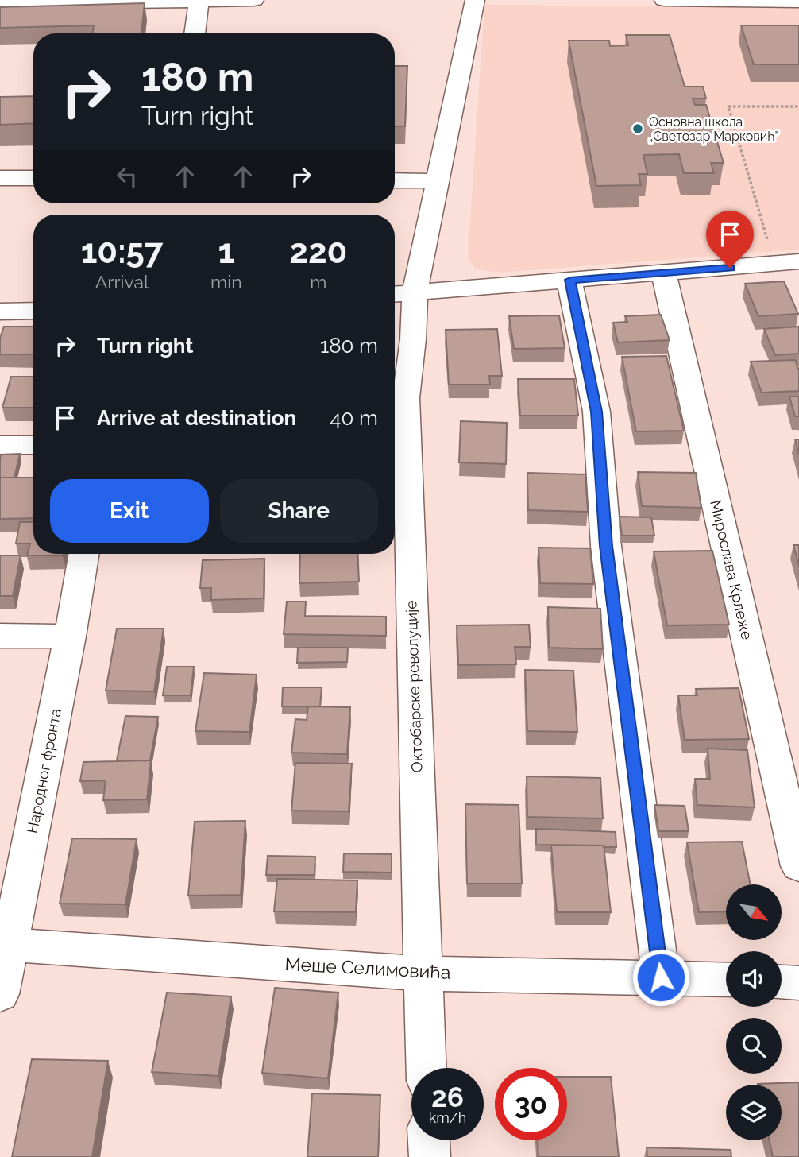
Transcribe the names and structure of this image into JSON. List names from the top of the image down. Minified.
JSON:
{"streets":{"street":["Мирослава Крлеже","Октобарске револуције","Народног фронта","Меше Селимовића"]},"crossings":[["Октобарске револуције","Меше Селимовића"],["Народног фронта","Меше Селимовића"]],"places":["Основна школа „Светозар Марковић”"],"north":"bottom right","page":{"turn":["180 m","Turn right"],"eta":["10:57","Arrival","1","min","220","m"],"list":[{"name":"Turn right","value":"180 m"},{"name":"Arrive at destination","value":"40 m"}],"buttons":["Exit","Share"],"speed":"26 km/h","limit":"30"}}
